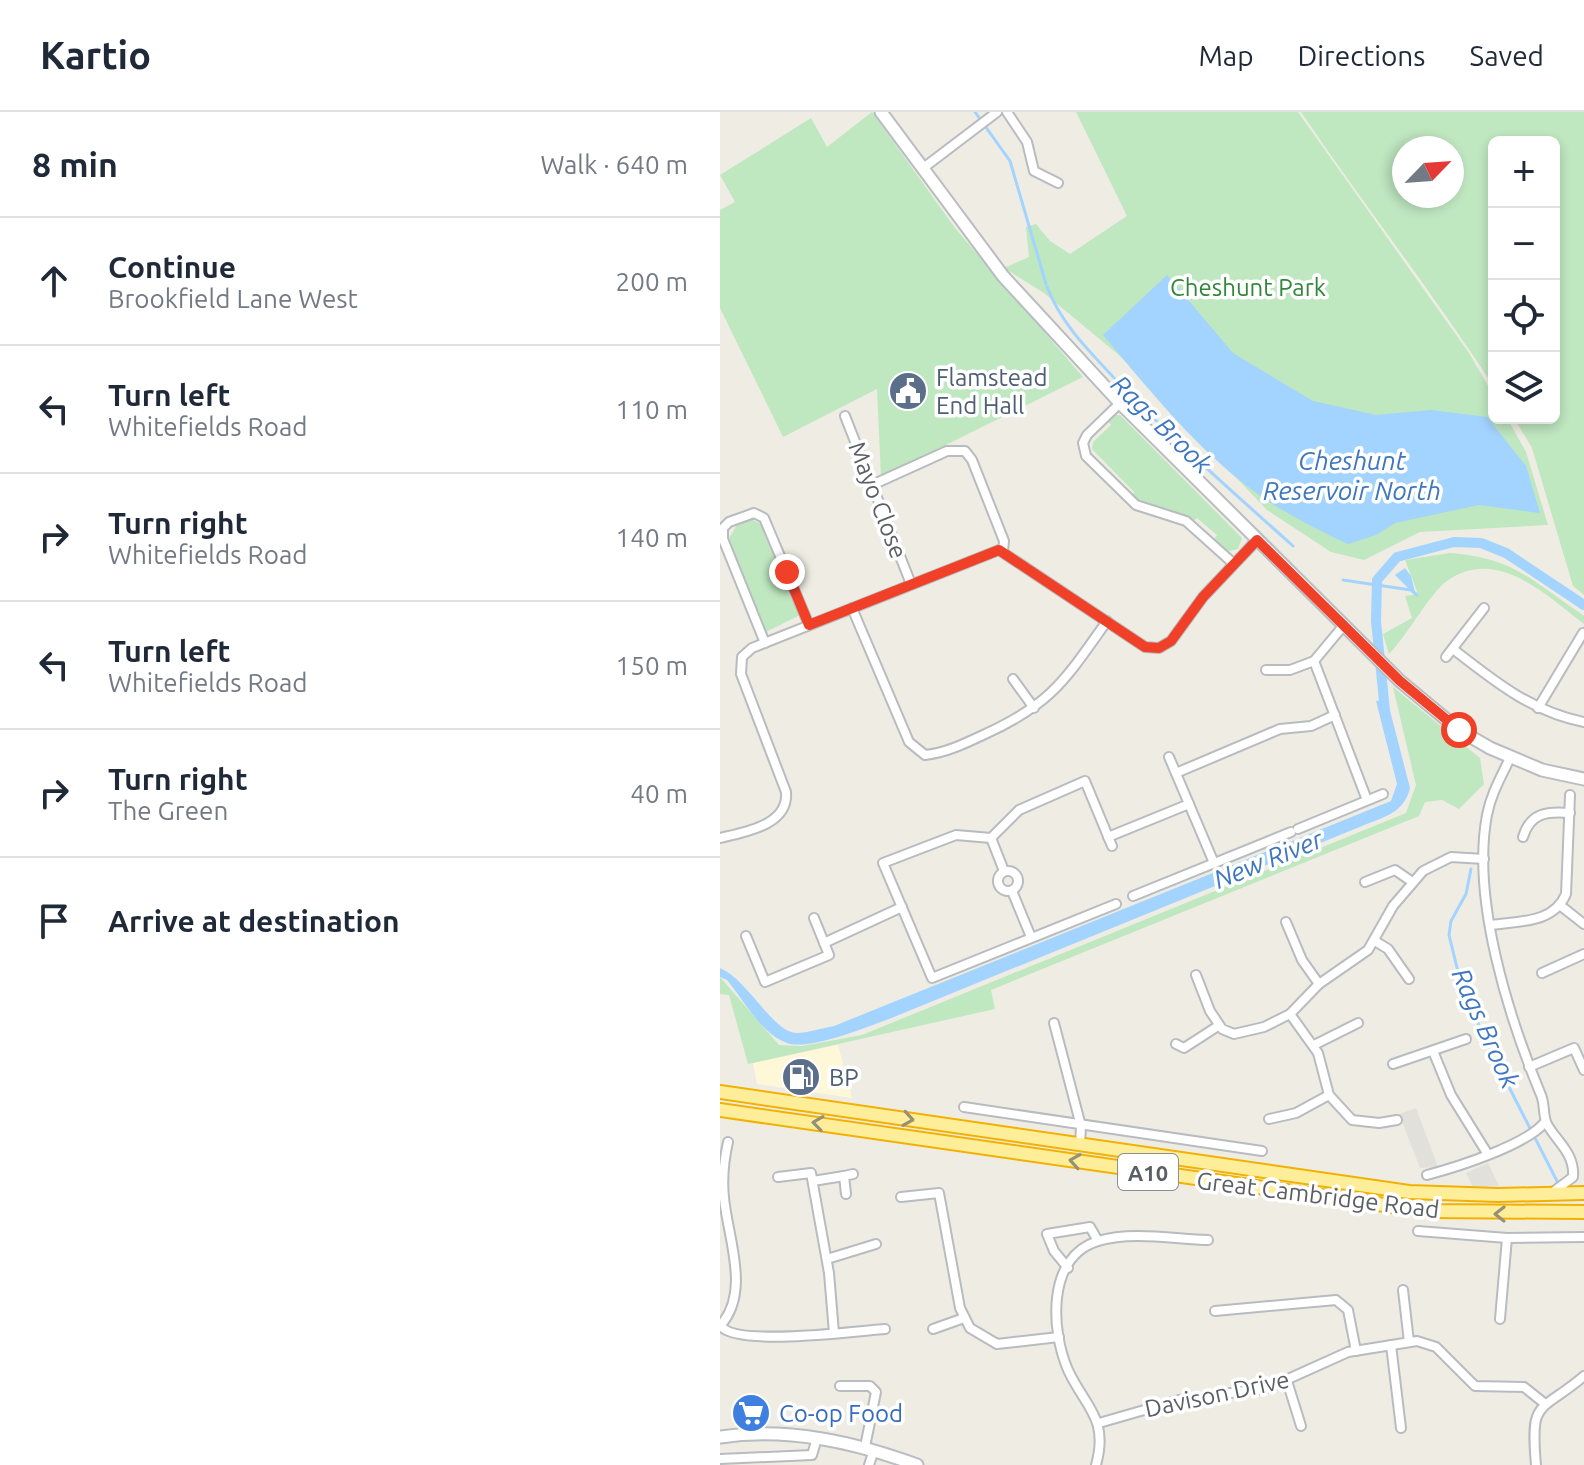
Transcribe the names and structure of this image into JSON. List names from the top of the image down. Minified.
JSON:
{"streets":{"highway":["A10","Great Cambridge Road"],"street":["Mayo Close","Davison Drive"]},"water":["Rags Brook","Cheshunt Reservoir North","New River"],"parks":["Cheshunt Park"],"places":{"public building":["Flamstead End Hall"],"fuel station":["BP"],"supermarket":["Co-op Food"]},"north":"top right","page":{"header":"Kartio","nav":["Map","Directions","Saved"],"heading":["8 min","Walk · 640 m"],"map_buttons":["+","−"],"list":[["Continue","Brookfield Lane West","200 m"],["Turn left","Whitefields Road","110 m"],["Turn right","Whitefields Road","140 m"],["Turn left","Whitefields Road","150 m"],["Turn right","The Green","40 m"],"Arrive at destination"]}}
